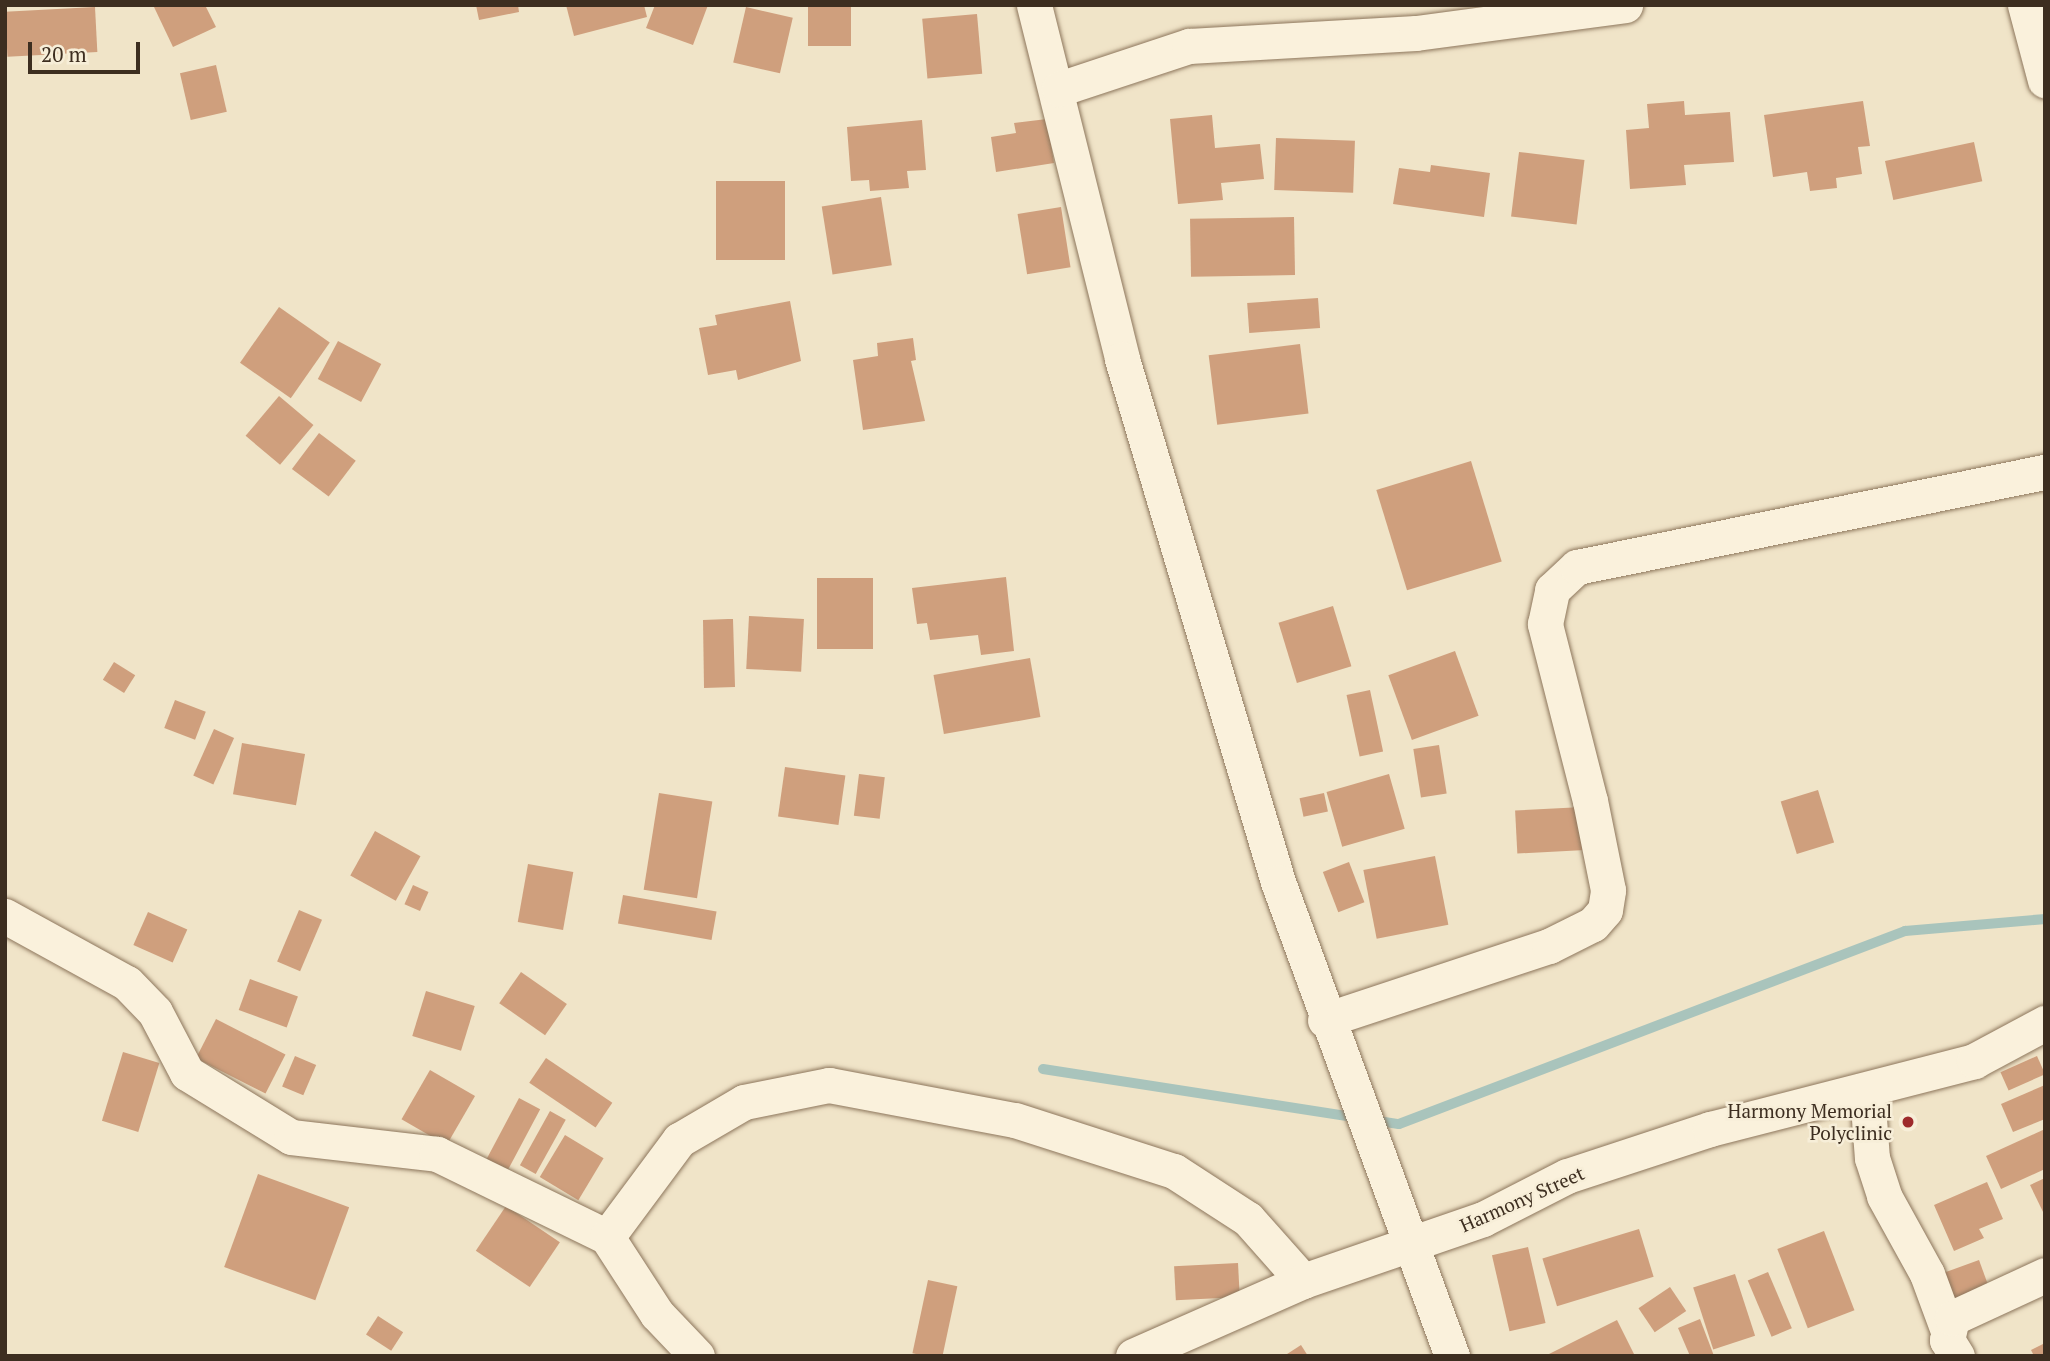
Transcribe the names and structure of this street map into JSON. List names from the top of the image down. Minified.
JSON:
{"streets":{"street":["Harmony Street"]},"places":["Harmony Memorial Polyclinic"],"scale_bar":"20 m"}
